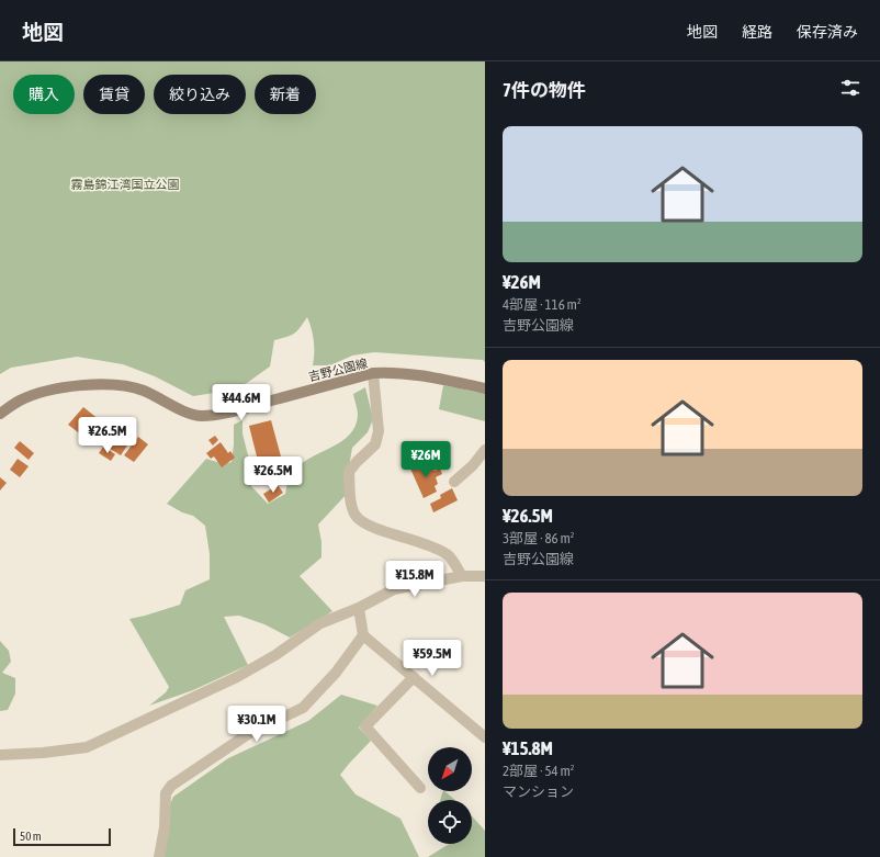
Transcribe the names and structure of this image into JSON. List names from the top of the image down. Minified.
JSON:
{"streets":{"main road":["吉野公園線"]},"parks":["霧島錦江湾国立公園"],"scale_bar":"50 m","north":"bottom left","page":{"header":"地図","nav":["地図","経路","保存済み"],"heading":"7件の物件","chip":["購入","賃貸","絞り込み","新着"],"list":[{"name":"¥26M","note":"4部屋 · 116 m² · 吉野公園線"},{"name":"¥26.5M","note":"3部屋 · 86 m² · 吉野公園線"},{"name":"¥15.8M","note":"2部屋 · 54 m² · マンション"}],"price":["¥44.6M","¥26.5M","¥26M","¥26.5M","¥15.8M","¥59.5M","¥30.1M"],"scale":"50 m"}}
